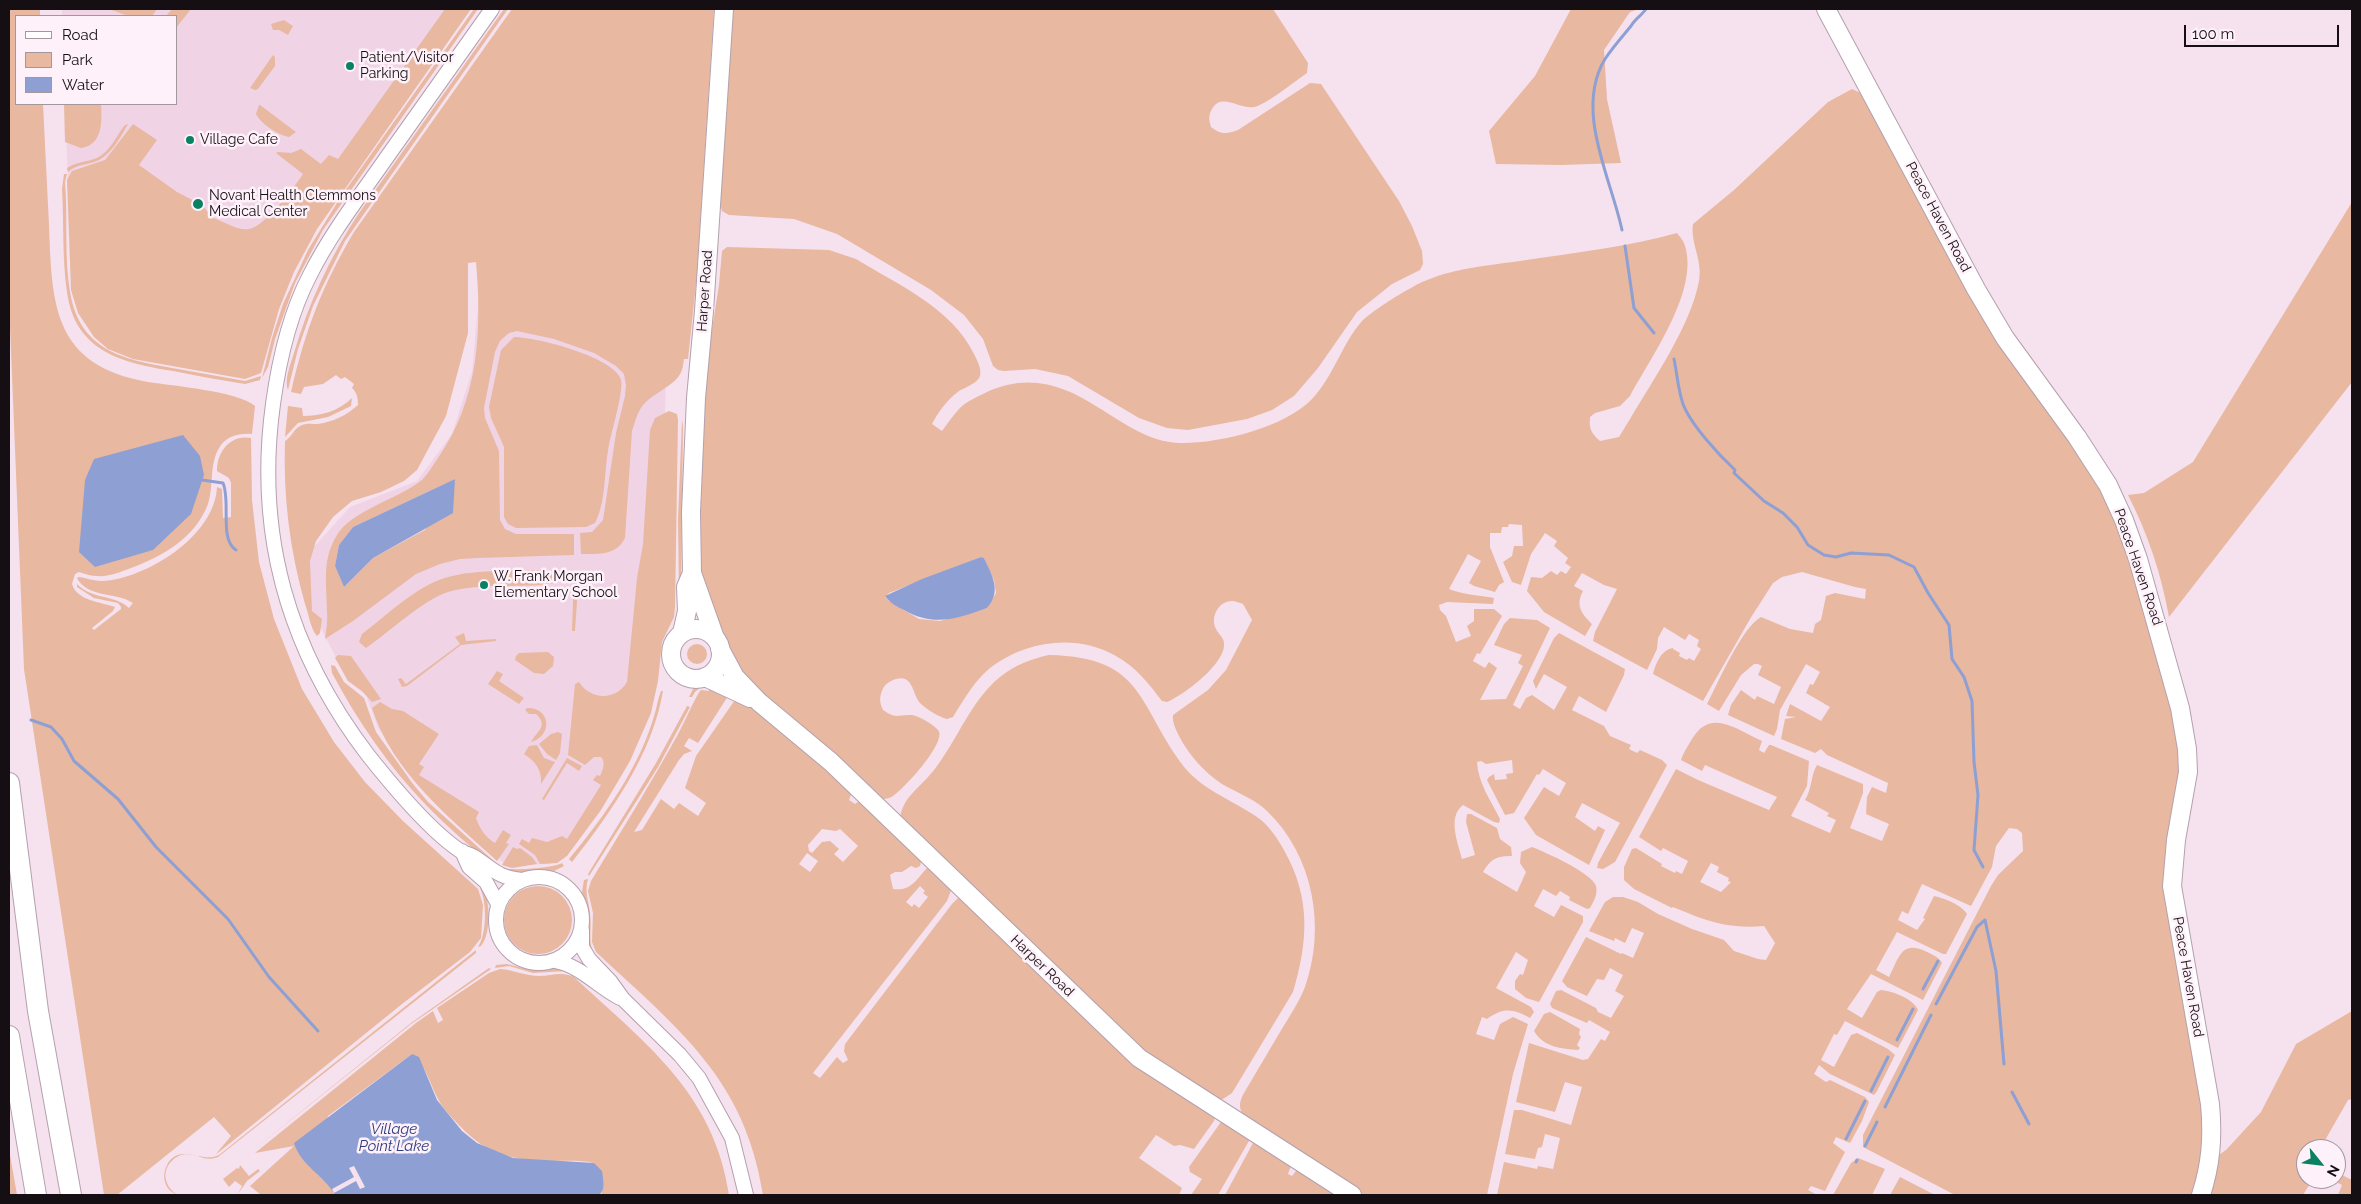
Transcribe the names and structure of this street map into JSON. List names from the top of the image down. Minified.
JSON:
{"streets":{"main road":["Peace Haven Road","Harper Road"]},"water":["Village Point Lake"],"places":["Patient/Visitor Parking","Village Cafe","Novant Health Clemmons Medical Center","W. Frank Morgan Elementary School"],"legend":["Road","Park","Water"],"scale_bar":"100 m","north":"bottom right"}
